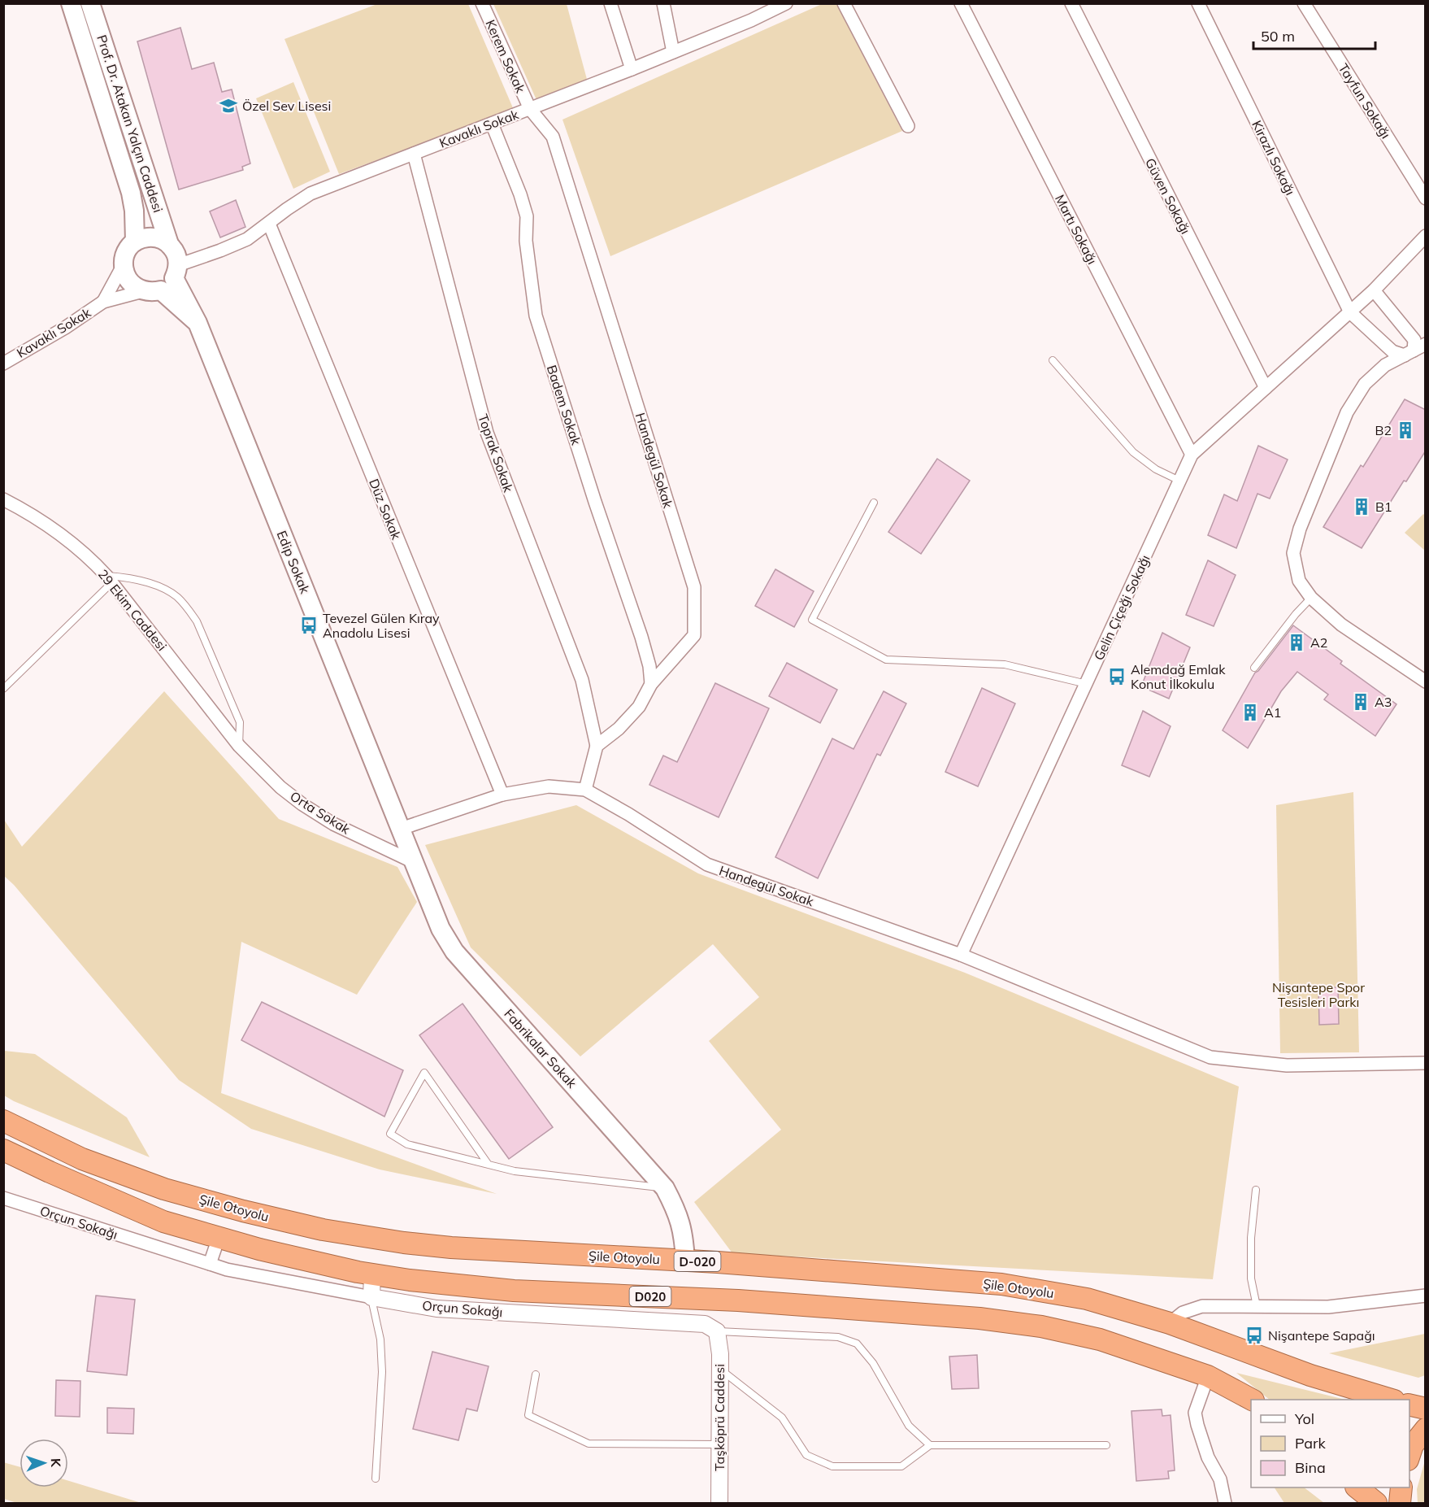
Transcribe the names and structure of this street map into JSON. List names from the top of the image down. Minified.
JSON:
{"streets":{"highway":["Şile Otoyolu","D-020","D020"],"main road":["Prof. Dr. Atakan Yalçın Caddesi","Edip Sokak","Fabrikalar Sokak"],"street":["Kerem Sokak","Tayfun Sokağı","Kavaklı Sokak","Kirazlı Sokağı","Güven Sokağı","Martı Sokağı","Badem Sokak","Toprak Sokak","Handegül Sokak","Düz Sokak","Gelin Çiçeği Sokağı","29 Ekim Caddesi","Orta Sokak","Orçun Sokağı","Taşköprü Caddesi"]},"crossings":[["Kerem Sokak","Kavaklı Sokak"],["Kerem Sokak","Handegül Sokak"],["Prof. Dr. Atakan Yalçın Caddesi","Kavaklı Sokak"],["Prof. Dr. Atakan Yalçın Caddesi","Edip Sokak"],["Kavaklı Sokak","Badem Sokak"],["Kavaklı Sokak","Toprak Sokak"],["Kavaklı Sokak","Handegül Sokak"],["Kavaklı Sokak","Düz Sokak"],["Kavaklı Sokak","Edip Sokak"],["Kirazlı Sokağı","Gelin Çiçeği Sokağı"],["Güven Sokağı","Gelin Çiçeği Sokağı"],["Martı Sokağı","Gelin Çiçeği Sokağı"],["Badem Sokak","Handegül Sokak"],["Toprak Sokak","Handegül Sokak"],["Handegül Sokak","Düz Sokak"],["Handegül Sokak","Edip Sokak"],["Handegül Sokak","Gelin Çiçeği Sokağı"],["Handegül Sokak","Fabrikalar Sokak"],["Edip Sokak","Fabrikalar Sokak"],["29 Ekim Caddesi","Orta Sokak"],["Orta Sokak","Fabrikalar Sokak"],["Fabrikalar Sokak","Şile Otoyolu"],["Orçun Sokağı","Taşköprü Caddesi"]],"parks":["Nişantepe Spor Tesisleri Parkı"],"places":{"school or university":["Özel Sev Lisesi"],"building":["B2","B1","A2","A3","A1"],"bus stop":["Tevezel Gülen Kıray Anadolu Lisesi","Alemdağ Emlak Konut İlkokulu","Nişantepe Sapağı"]},"legend":["Yol","Park","Bina"],"scale_bar":"50 m","north":"right"}
